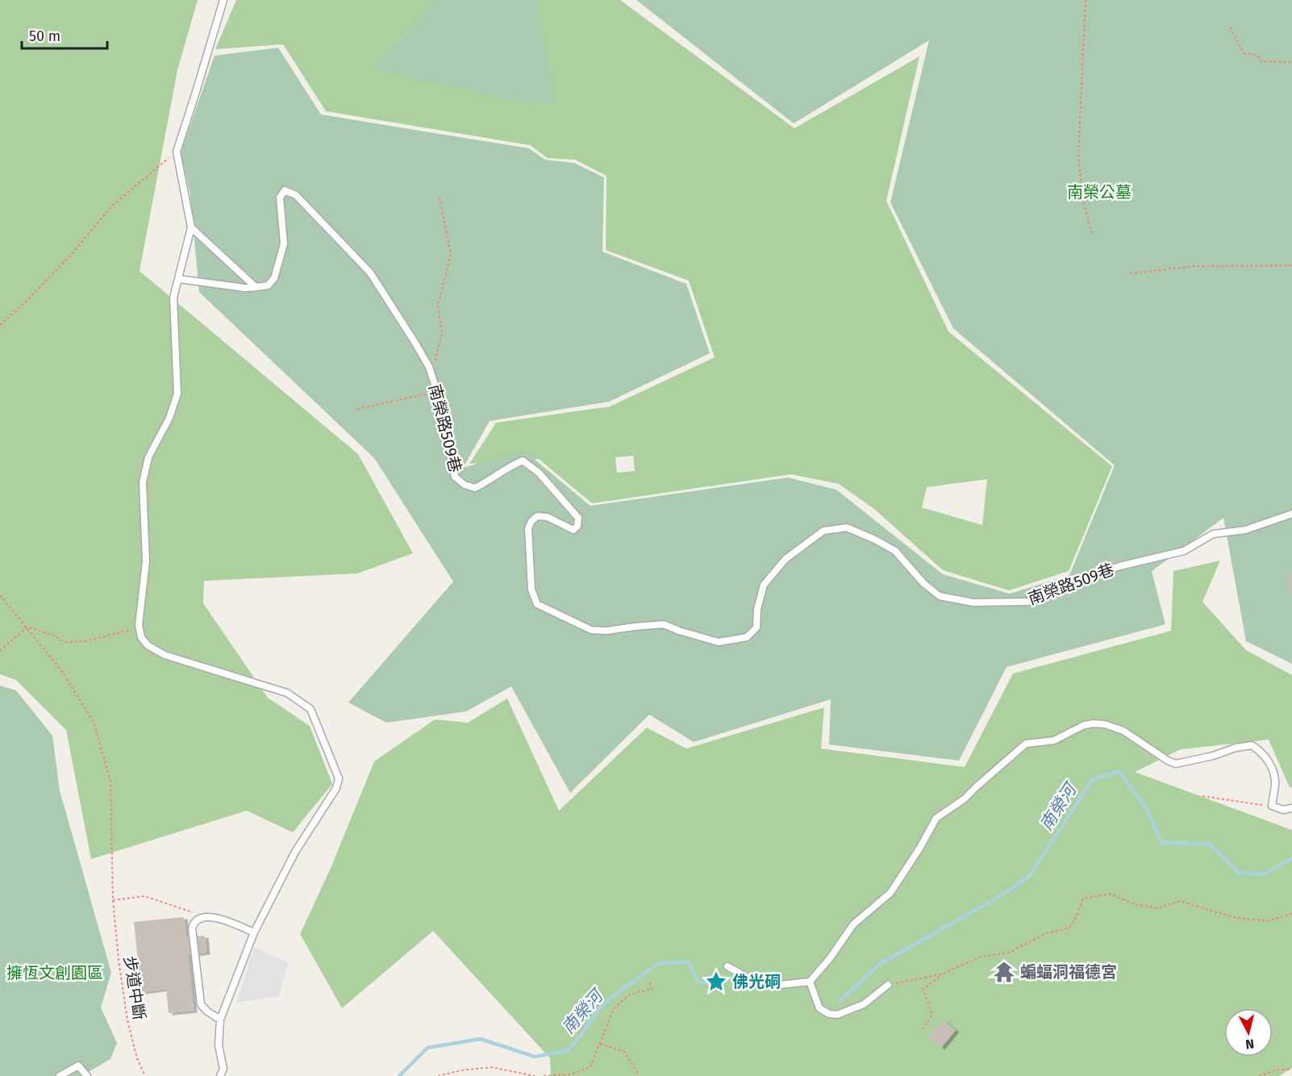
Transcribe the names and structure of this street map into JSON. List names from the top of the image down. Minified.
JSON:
{"streets":{"lane":["南榮路509巷"],"path":["步道中斷"]},"water":["南榮河"],"parks":["南榮公墓","擁恆文創園區"],"places":{"temple":["蝙蝠洞福德宮"],"place":["佛光硐"]},"scale_bar":"50 m","north":"bottom"}
